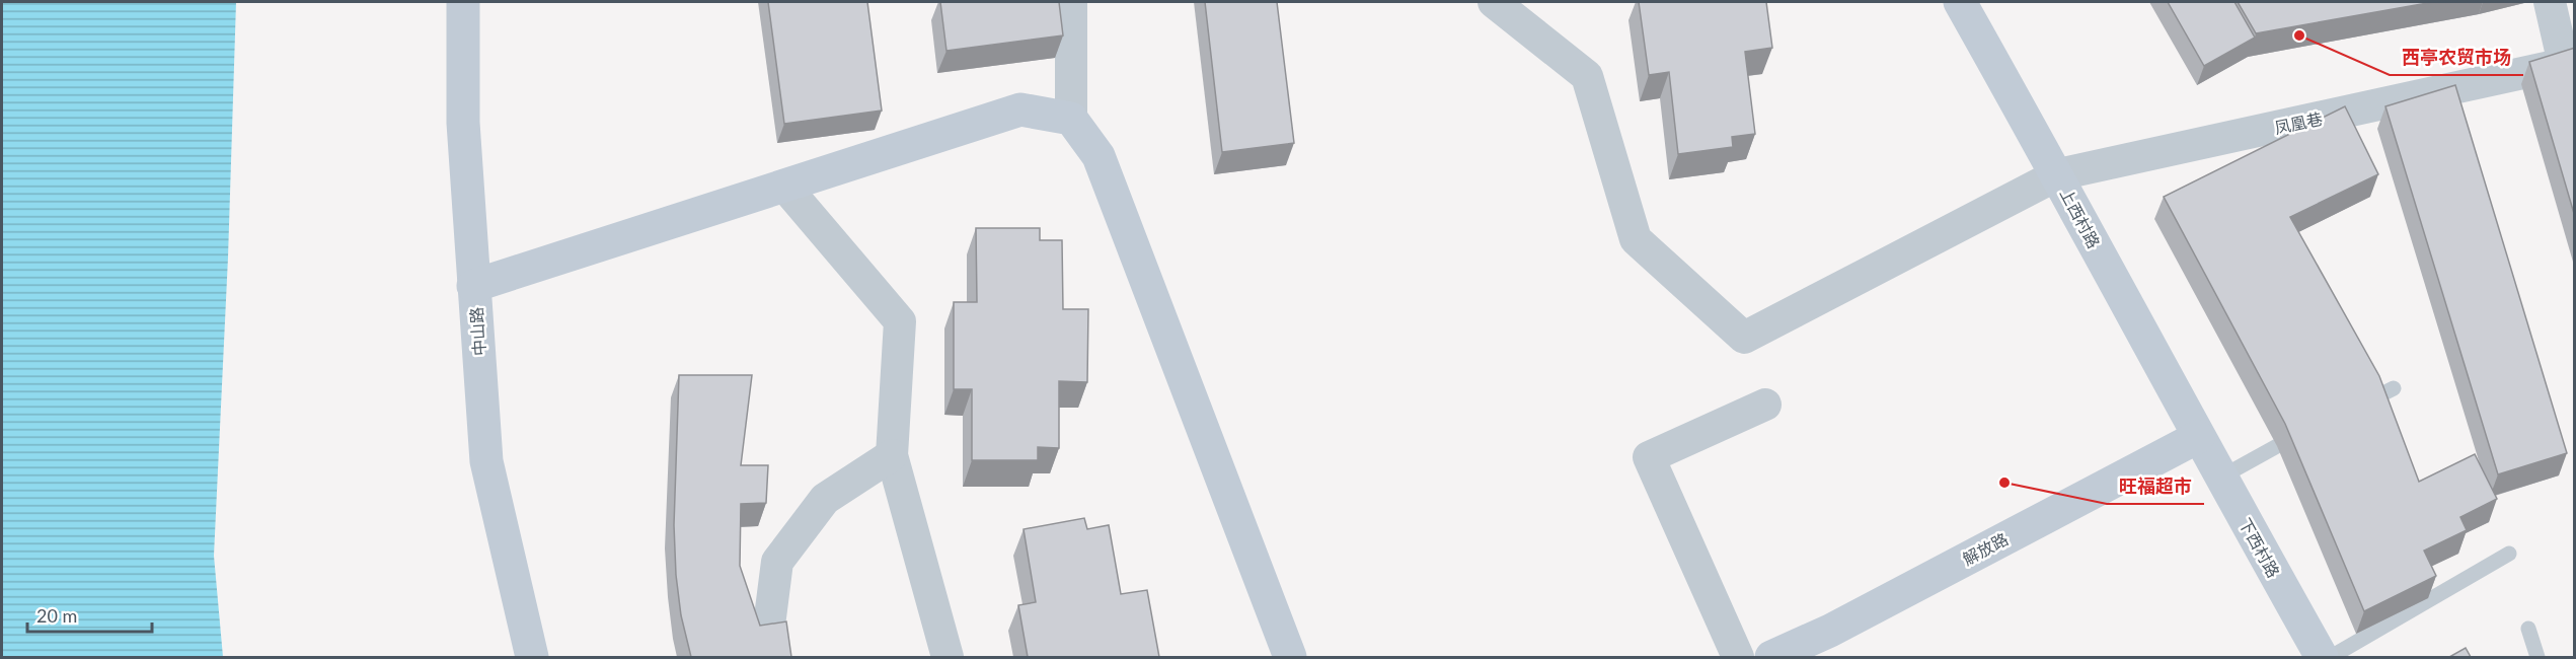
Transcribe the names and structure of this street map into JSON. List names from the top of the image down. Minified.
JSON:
{"streets":{"street":["凤凰巷","上西村路","中山路","下西村路","解放路"]},"crossings":[["凤凰巷","上西村路"],["上西村路","下西村路"],["上西村路","解放路"],["下西村路","解放路"]],"places":["西亭农贸市场","旺福超市"],"scale_bar":"20 m"}
